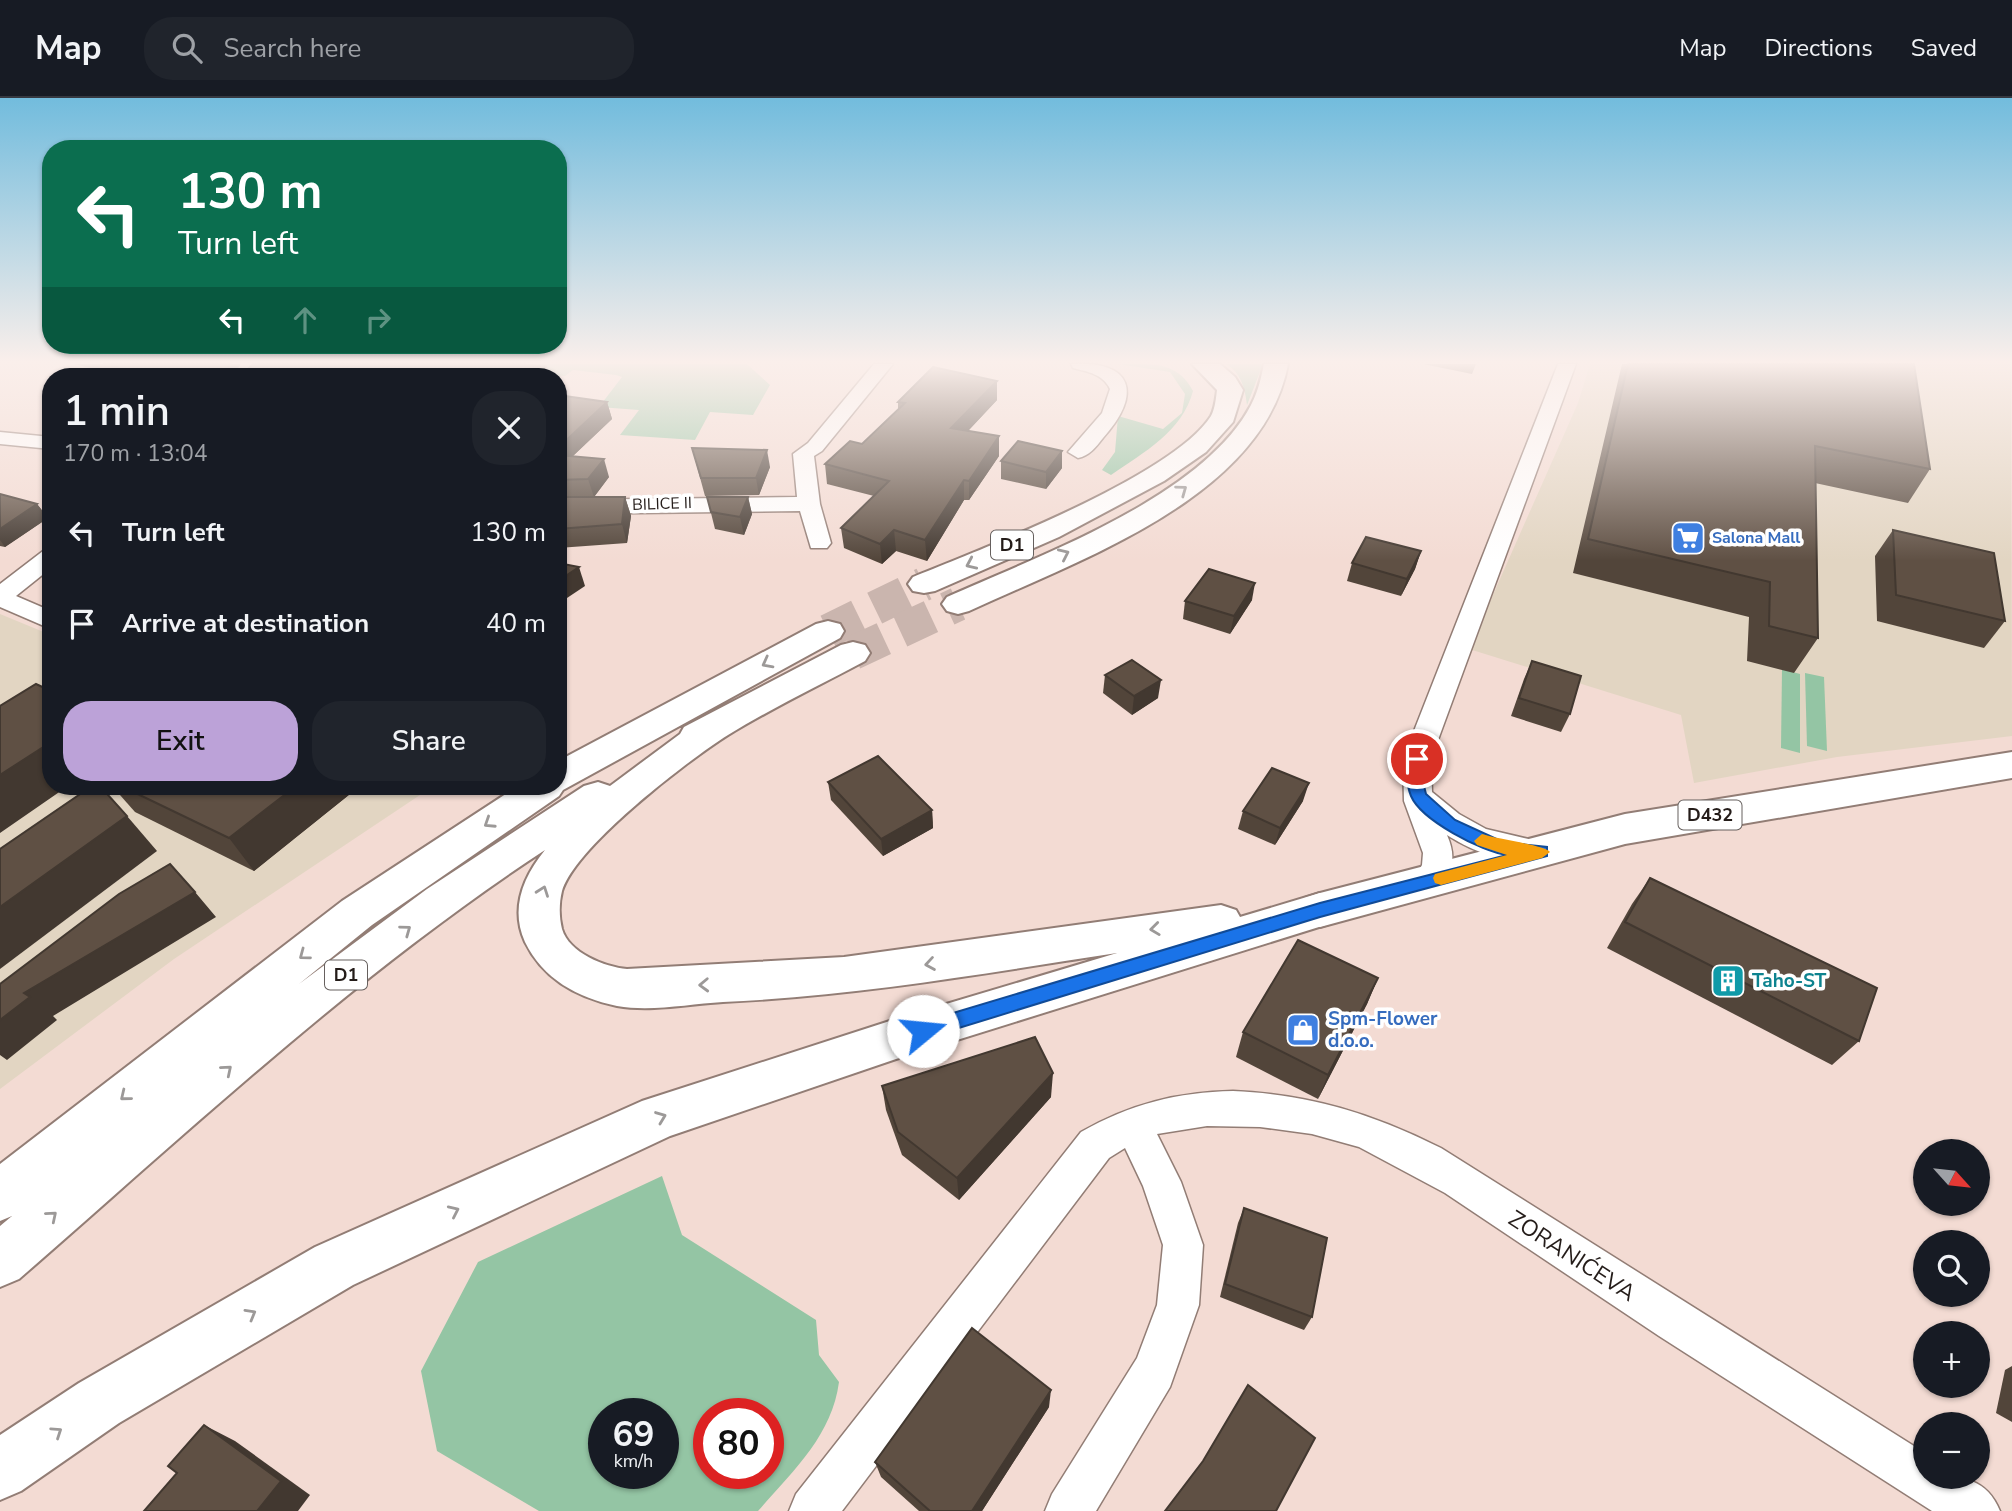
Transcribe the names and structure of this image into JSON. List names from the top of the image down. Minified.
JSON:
{"streets":{"main road":["D1","D432"],"street":["BILICE II","ZORANIĆEVA"]},"places":{"supermarket":["Salona Mall"],"building":["Taho-ST"],"shop":["Spm-Flower d.o.o."]},"north":"bottom right","page":{"header":"Map","search":"Search here","nav":["Map","Directions","Saved"],"turn":["130 m","Turn left"],"heading":["1 min","170 m · 13:04"],"list":[{"name":"Turn left","value":"130 m"},{"name":"Arrive at destination","value":"40 m"}],"buttons":["Exit","Share"],"map_buttons":["+","−"],"speed":"69 km/h","limit":"80"}}
